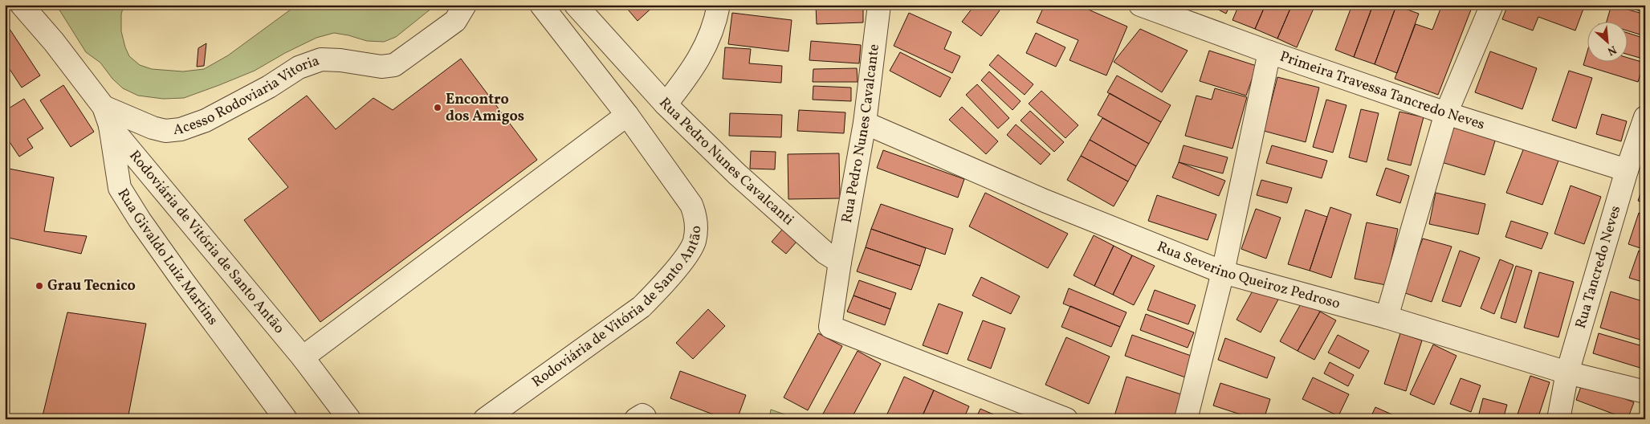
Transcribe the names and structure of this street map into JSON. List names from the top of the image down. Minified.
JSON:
{"streets":{"street":["Primeira Travessa Tancredo Neves","Acesso Rodoviaria Vitoria","Rua Pedro Nunes Cavalcante","Rua Pedro Nunes Cavalcanti","Rodoviária de Vitória de Santo Antão","Rua Givaldo Luiz Martins","Rua Tancredo Neves","Rua Severino Queiroz Pedroso"]},"crossings":[["Primeira Travessa Tancredo Neves","Rua Tancredo Neves"],["Acesso Rodoviaria Vitoria","Rodoviária de Vitória de Santo Antão"],["Acesso Rodoviaria Vitoria","Rua Givaldo Luiz Martins"],["Rua Pedro Nunes Cavalcante","Rua Pedro Nunes Cavalcanti"],["Rua Pedro Nunes Cavalcante","Rua Severino Queiroz Pedroso"],["Rodoviária de Vitória de Santo Antão","Rua Givaldo Luiz Martins"],["Rua Tancredo Neves","Rua Severino Queiroz Pedroso"]],"places":["Encontro dos Amigos","Grau Tecnico"],"north":"bottom right"}
